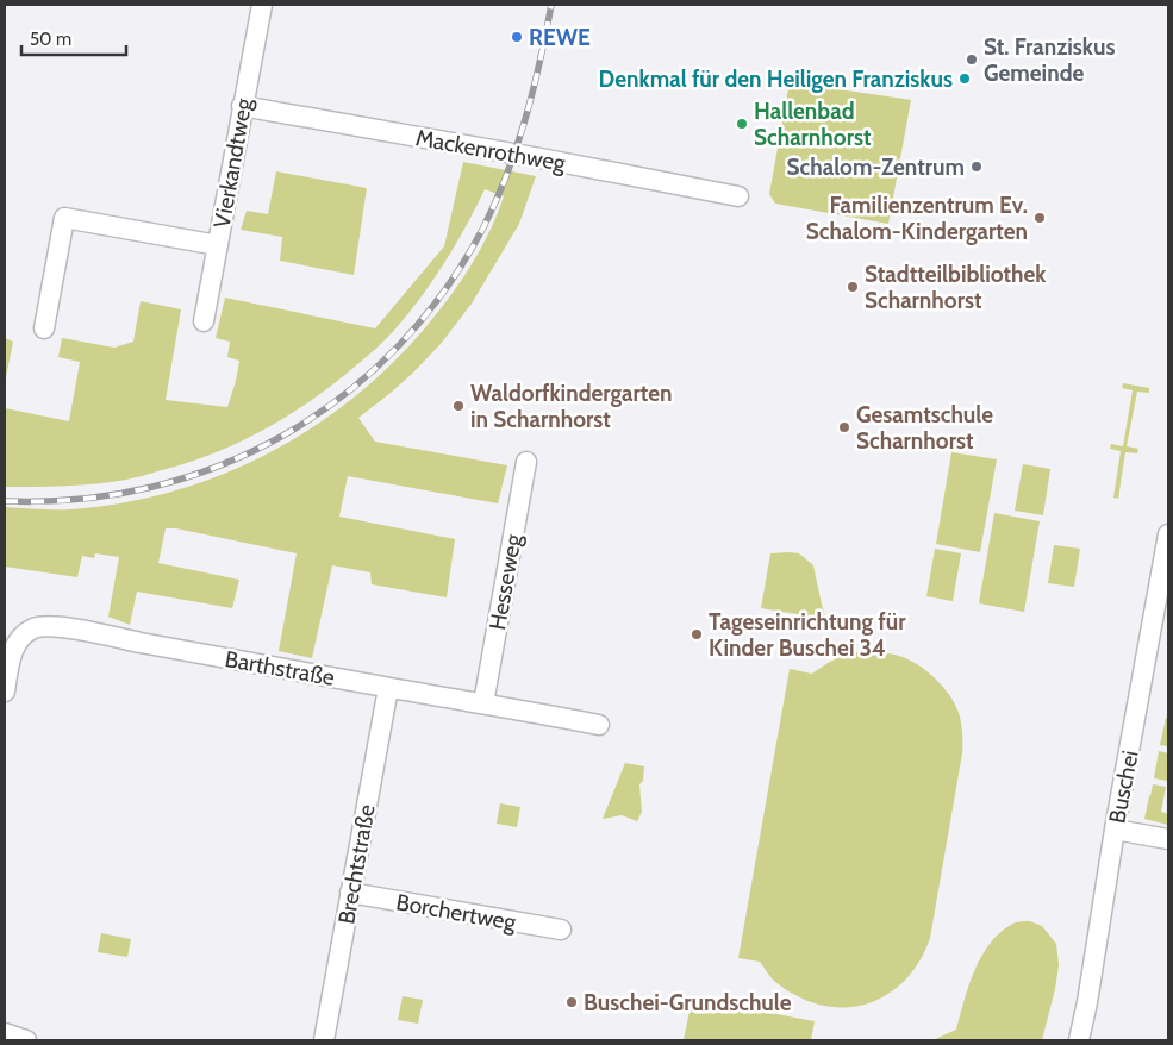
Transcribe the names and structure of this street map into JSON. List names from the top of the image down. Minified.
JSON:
{"streets":{"street":["Mackenrothweg","Vierkandtweg","Hesseweg","Barthstraße","Buschei","Brechtstraße","Borchertweg"]},"crossings":[["Mackenrothweg","Vierkandtweg"],["Hesseweg","Barthstraße"],["Barthstraße","Brechtstraße"],["Brechtstraße","Borchertweg"]],"places":["REWE","St. Franziskus Gemeinde","Denkmal für den Heiligen Franziskus","Hallenbad Scharnhorst","Schalom-Zentrum","Familienzentrum Ev. Schalom-Kindergarten","Stadtteilbibliothek Scharnhorst","Waldorfkindergarten in Scharnhorst","Gesamtschule Scharnhorst","Tageseinrichtung für Kinder Buschei 34","Buschei-Grundschule"],"scale_bar":"50 m"}
